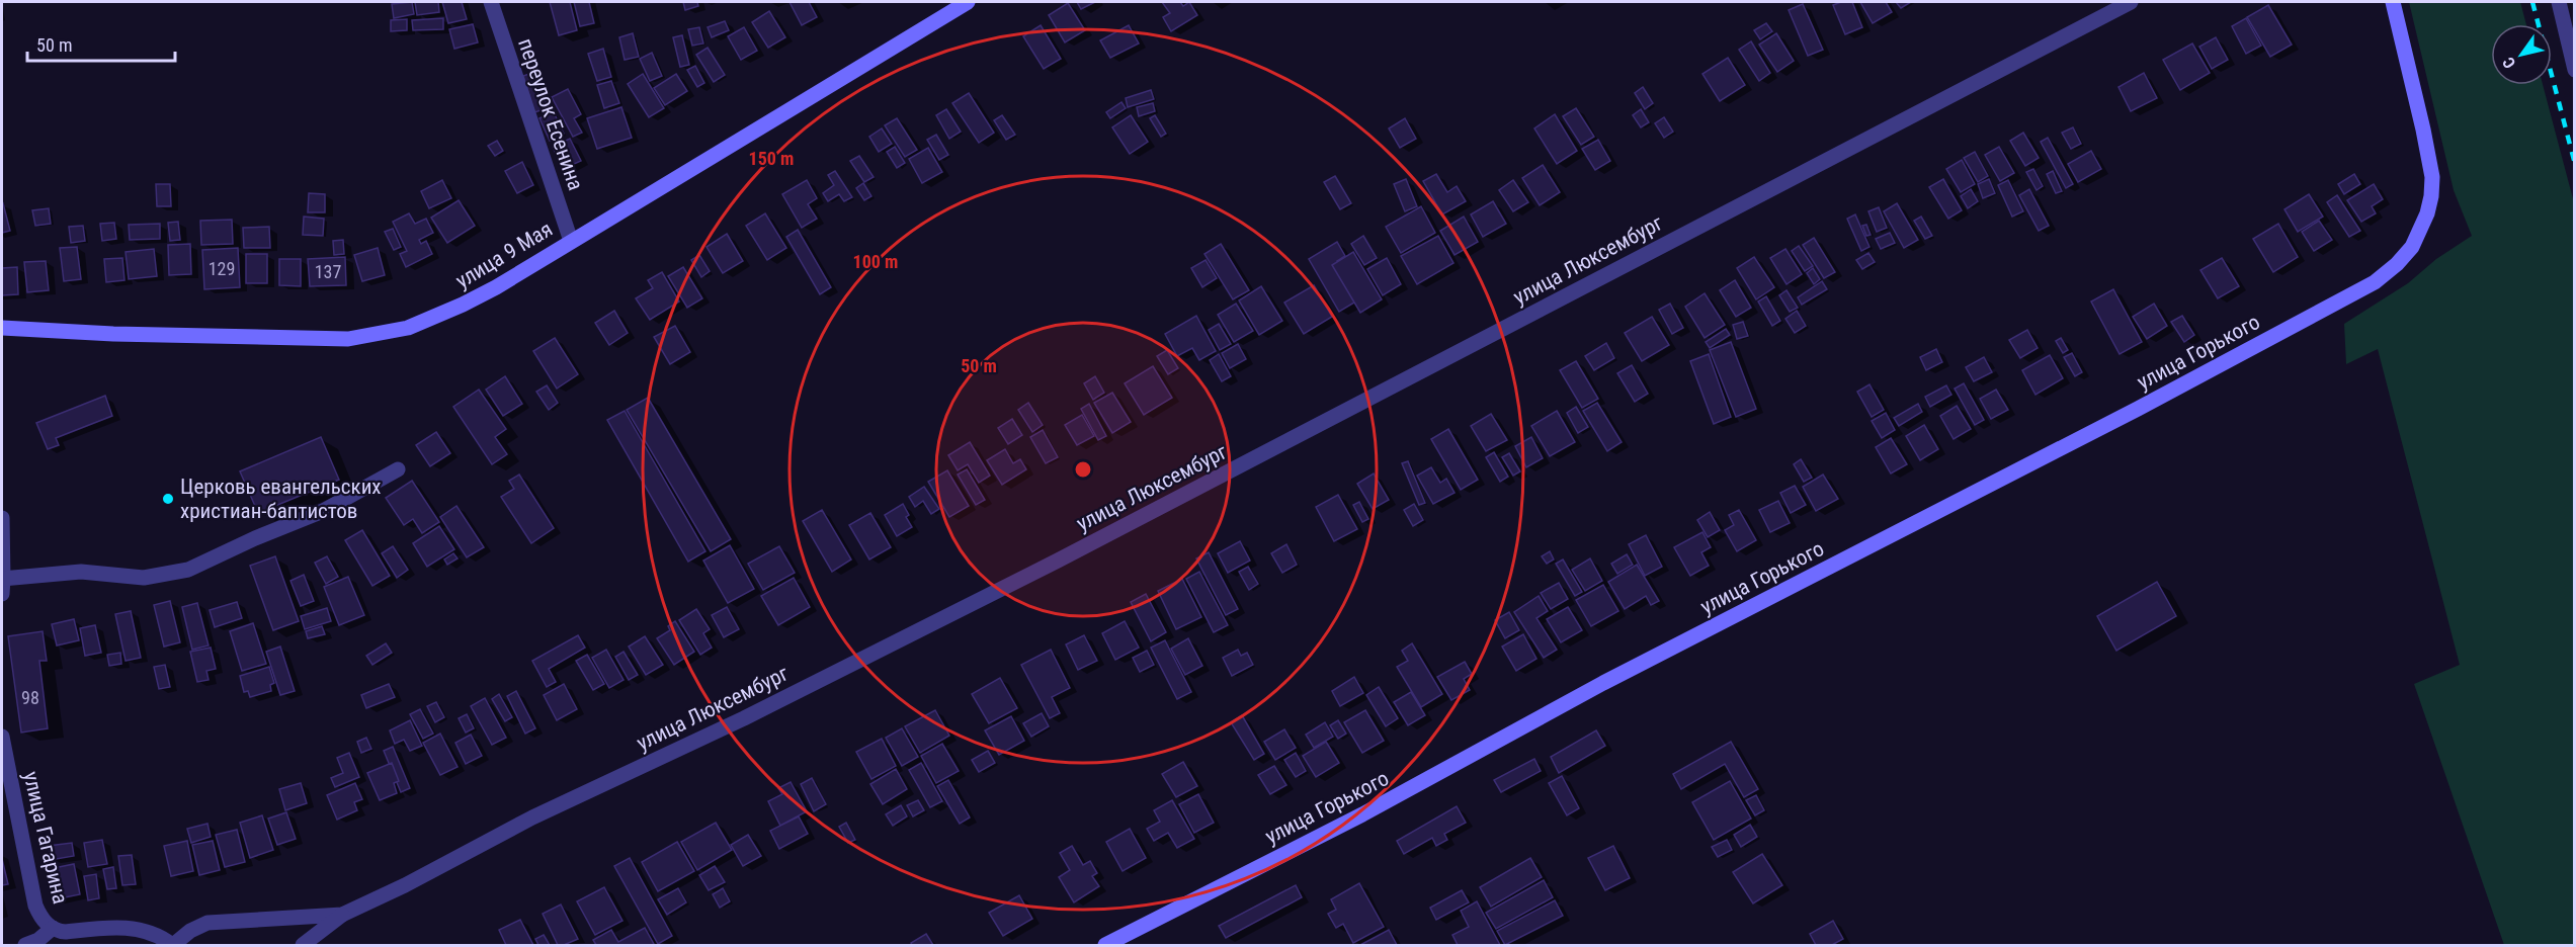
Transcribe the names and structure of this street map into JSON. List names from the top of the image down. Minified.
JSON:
{"streets":{"street":["переулок Есенина","улица 9 Мая","улица Люксембург","улица Горького","улица Гагарина"]},"crossings":[["переулок Есенина","улица 9 Мая"],["улица Люксембург","улица Гагарина"]],"places":["Церковь евангельских христиан-баптистов"],"house_numbers":["129","137","98"],"scale_bar":"50 m","north":"bottom left","rings":["150 m","100 m","50 m"]}
